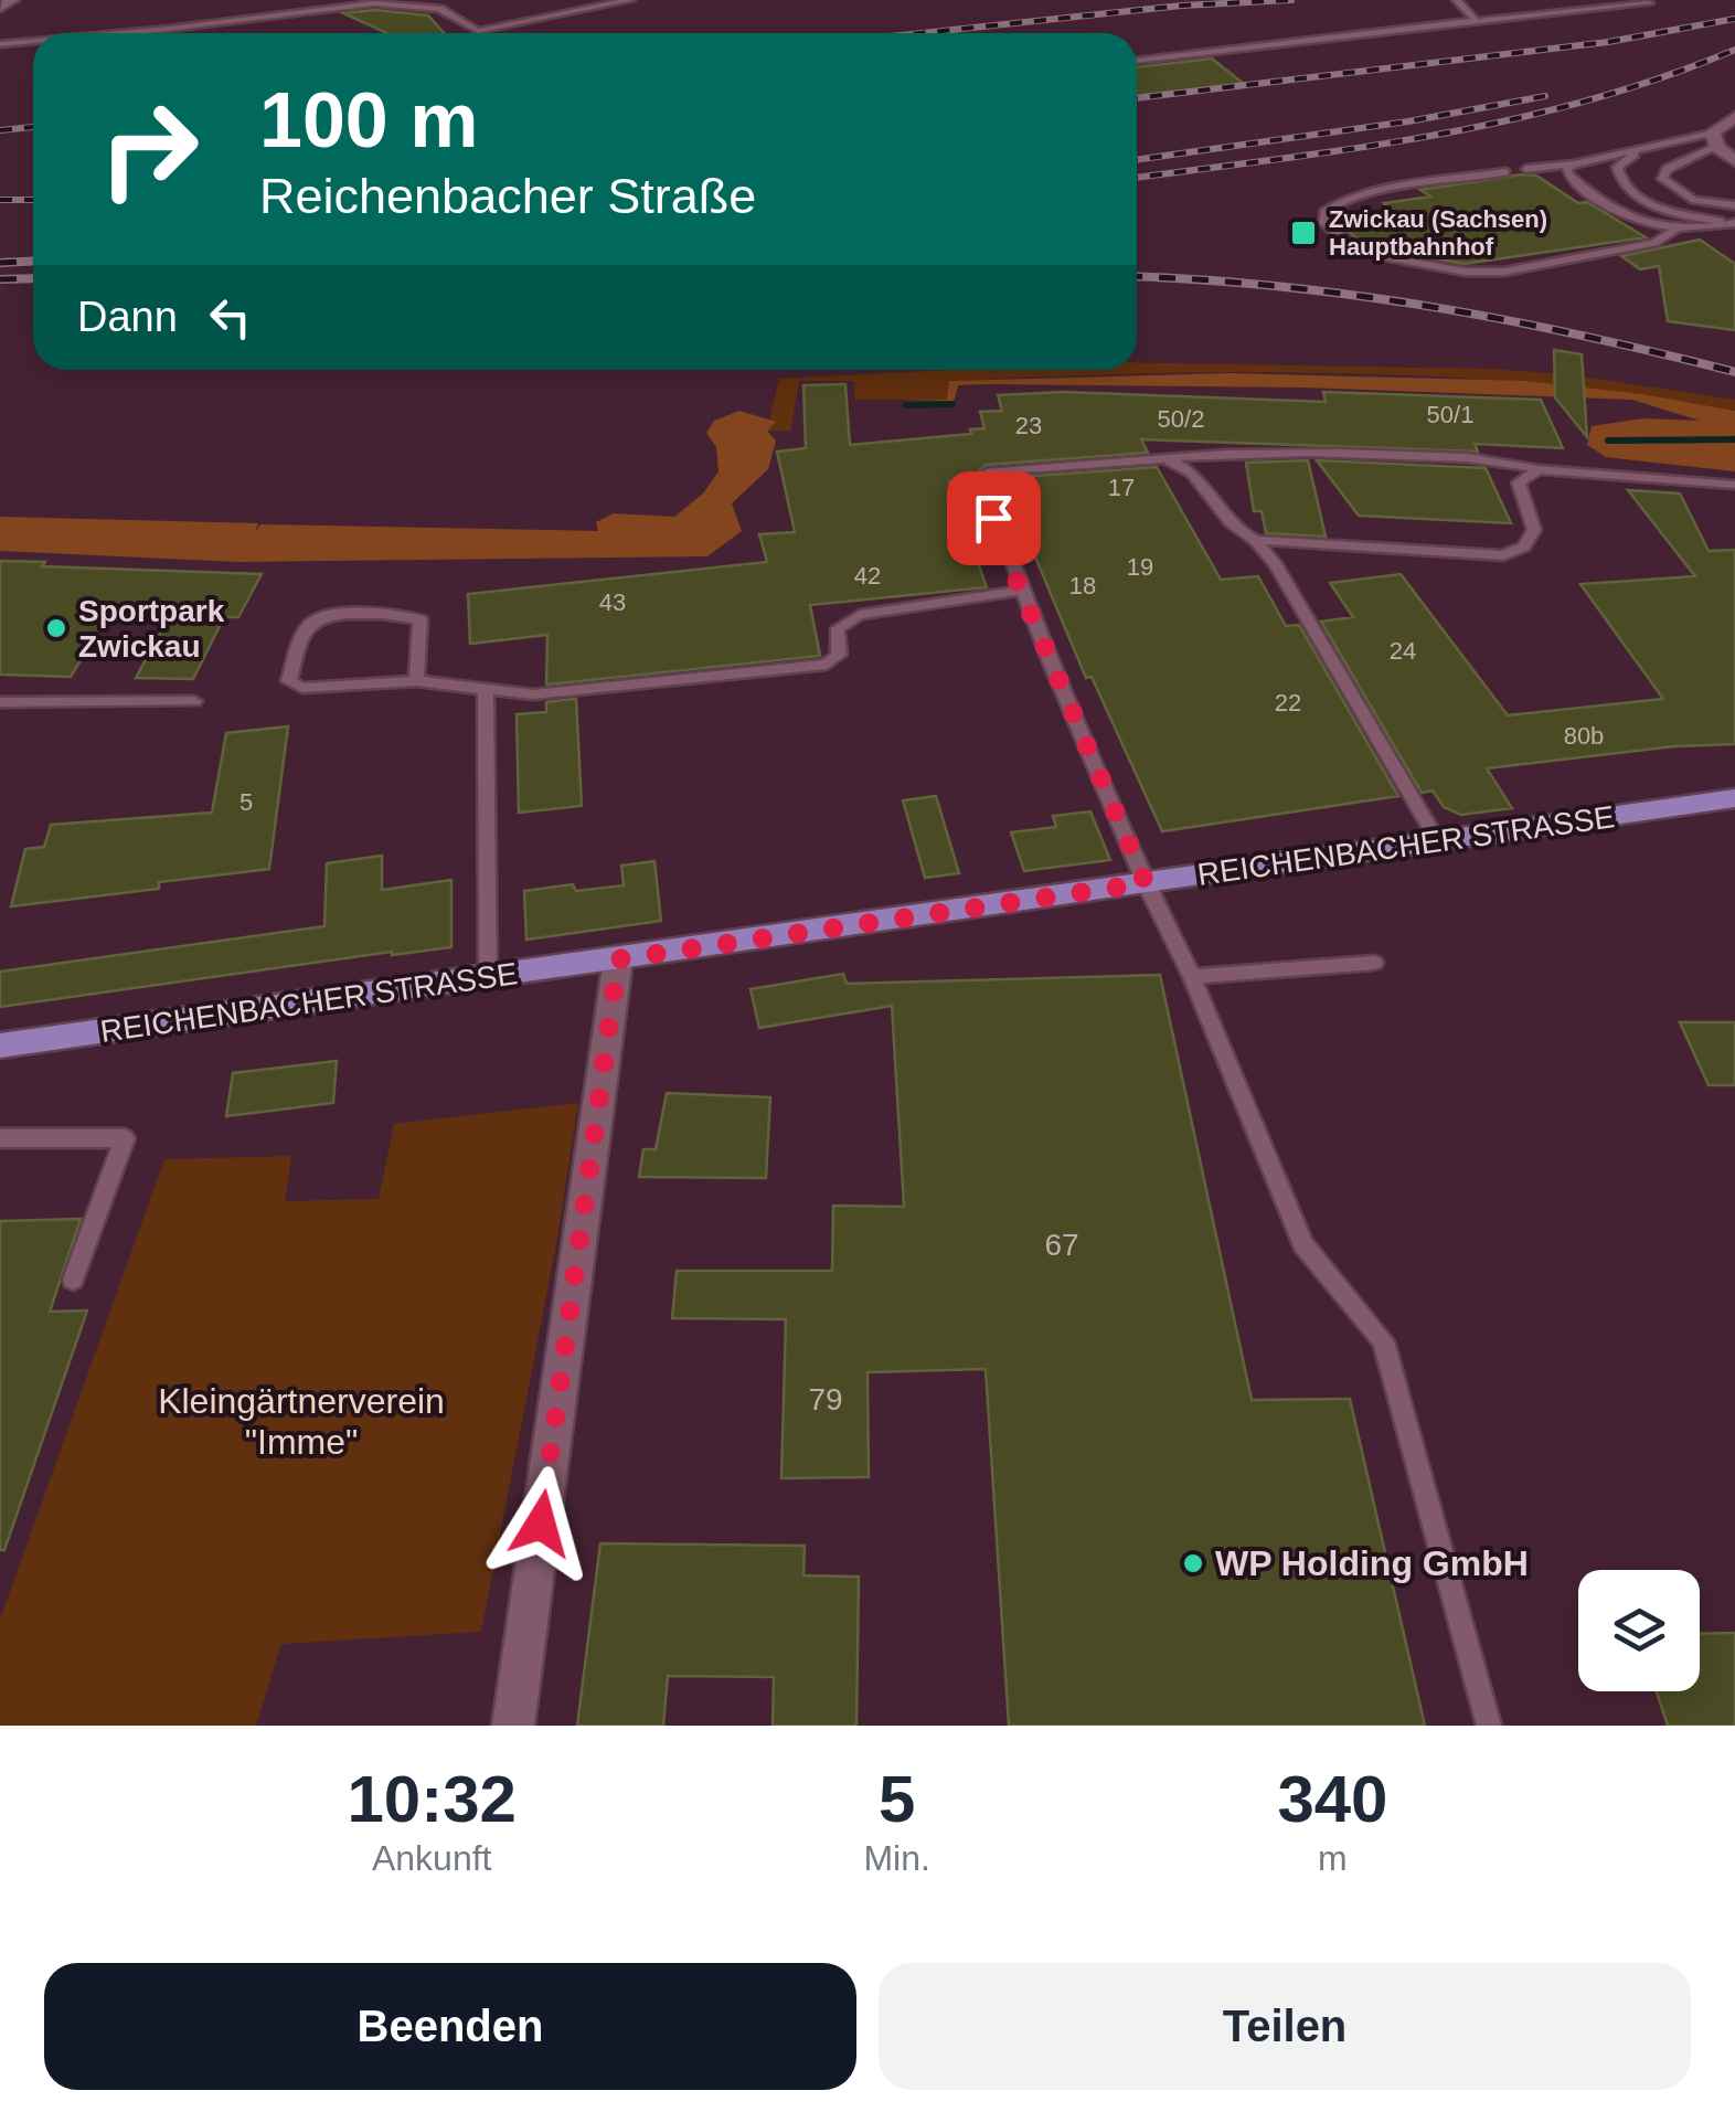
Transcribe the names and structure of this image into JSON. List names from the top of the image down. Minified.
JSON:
{"streets":{"main road":["REICHENBACHER STRASSE"]},"parks":["Kleingärtnerverein \"Imme\""],"places":{"transit":["Zwickau (Sachsen) Hauptbahnhof"],"other":["Sportpark Zwickau","WP Holding GmbH"]},"house_numbers":["50/1","50/2","23","17","19","42","18","43","24","22","80b","5","67","79"],"page":{"turn":["100 m","Reichenbacher Straße"],"then":"Dann","eta":["10:32","Ankunft","5","Min.","340","m"],"buttons":["Beenden","Teilen"]}}
